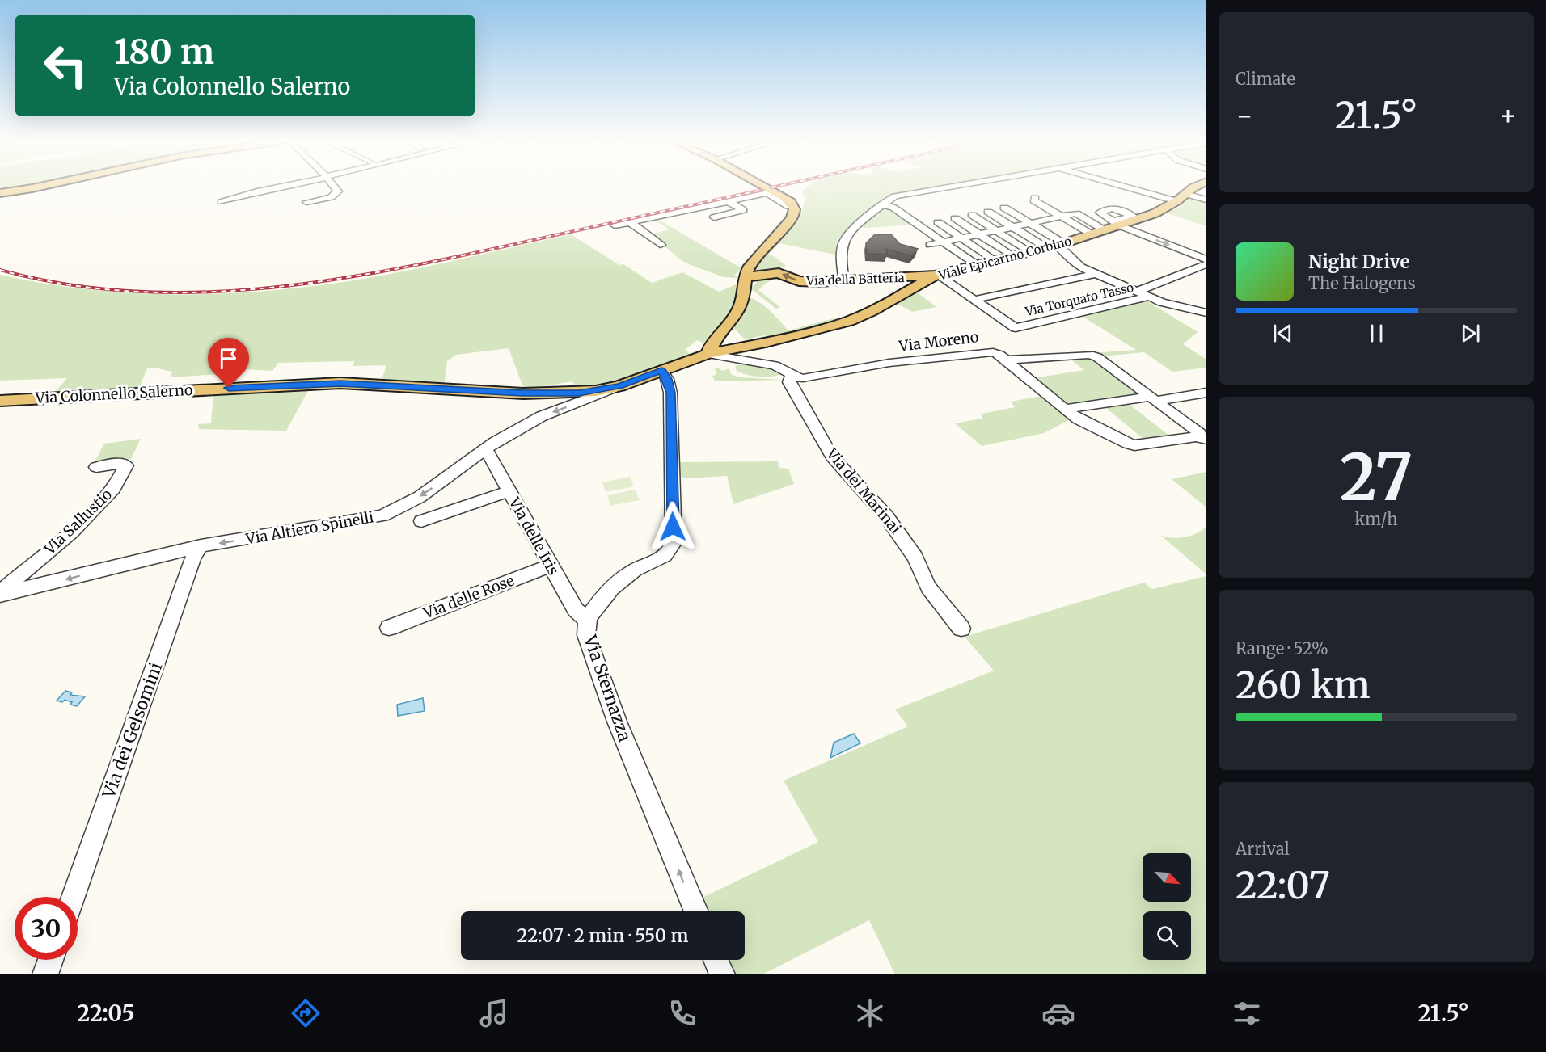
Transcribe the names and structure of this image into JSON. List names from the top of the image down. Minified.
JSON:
{"streets":{"main road":["Viale Epicarmo Corbino","Via della Batteria","Via Colonnello Salerno"],"street":["Via Torquato Tasso","Via Moreno","Via dei Marinai","Via Sallustio","Via Altiero Spinelli","Via delle Iris","Via delle Rose","Via Sternazza","Via dei Gelsomini"]},"crossings":[["Viale Epicarmo Corbino","Via della Batteria"],["Viale Epicarmo Corbino","Via Moreno"],["Via Moreno","Via dei Marinai"],["Via Colonnello Salerno","Via Altiero Spinelli"],["Via Colonnello Salerno","Via Sternazza"],["Via Sallustio","Via Altiero Spinelli"],["Via Altiero Spinelli","Via delle Iris"],["Via Altiero Spinelli","Via dei Gelsomini"],["Via delle Iris","Via delle Rose"],["Via delle Iris","Via Sternazza"]],"one_way":["Via della Batteria","Via Altiero Spinelli","Via Sternazza"],"north":"bottom right","page":{"tile":["Climate",["27","km/h"],["Range · 52%","260 km"],["Arrival","22:07"]],"turn":["180 m","Via Colonnello Salerno"],"heat":["−","21.5°","+"],"song":["Night Drive","The Halogens"],"limit":"30","trip":"22:07 · 2 min · 550 m","tabs":["22:05","21.5°"]}}
